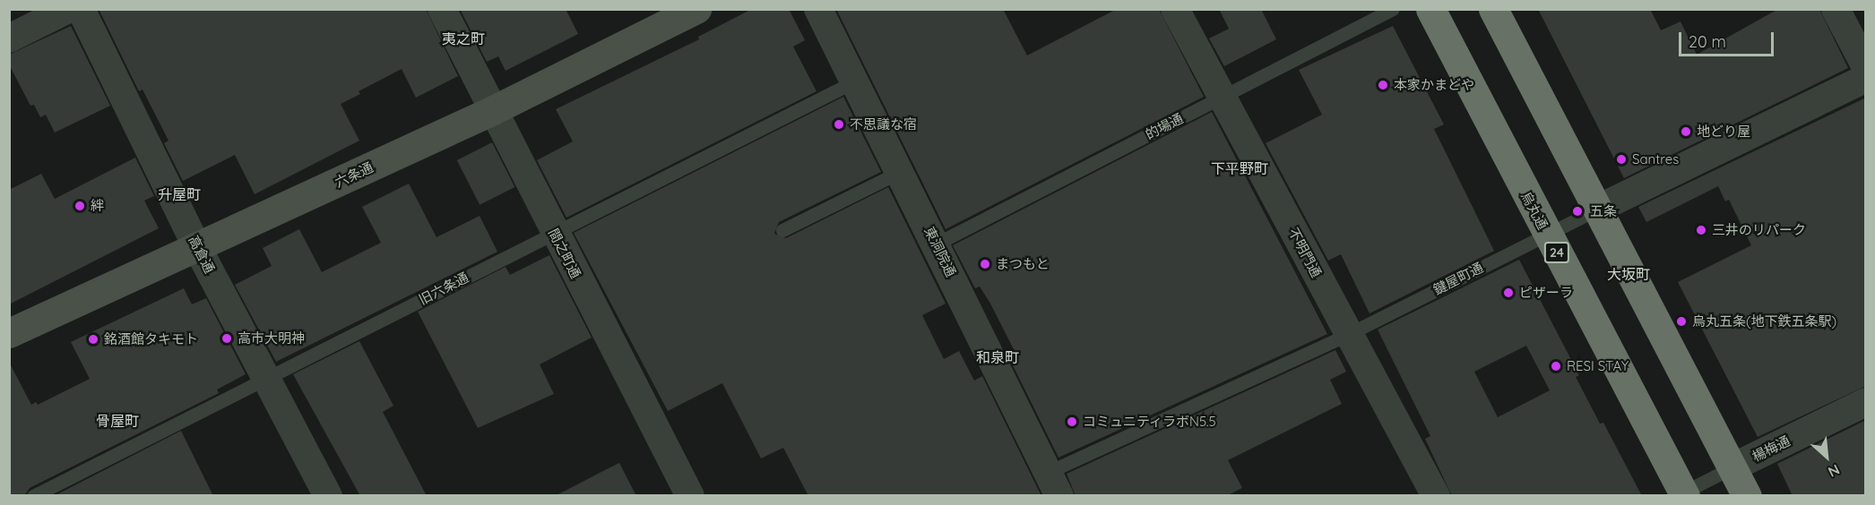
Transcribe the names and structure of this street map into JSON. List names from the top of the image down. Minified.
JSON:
{"streets":{"highway":["烏丸通","24"],"street":["六条通","東洞院通","不明門通","間之町通","高倉通","鍵屋町通","楊梅通"],"lane":["的場通","旧六条通"]},"crossings":[["的場通","東洞院通"],["的場通","不明門通"],["六条通","間之町通"],["六条通","高倉通"],["烏丸通","鍵屋町通"],["烏丸通","楊梅通"],["東洞院通","鍵屋町通"],["東洞院通","旧六条通"],["不明門通","鍵屋町通"],["間之町通","旧六条通"],["高倉通","旧六条通"]],"districts":["夷之町","下平野町","升屋町","大坂町","和泉町","骨屋町"],"places":["本家かまどや","不思議な宿","地どり屋","Santres","絆","五条","三井のリパーク","まつもと","ピザーラ","烏丸五条(地下鉄五条駅)","高市大明神","銘酒館タキモト","RESI STAY","コミュニティラボN5.5"],"scale_bar":"20 m","north":"bottom right"}
